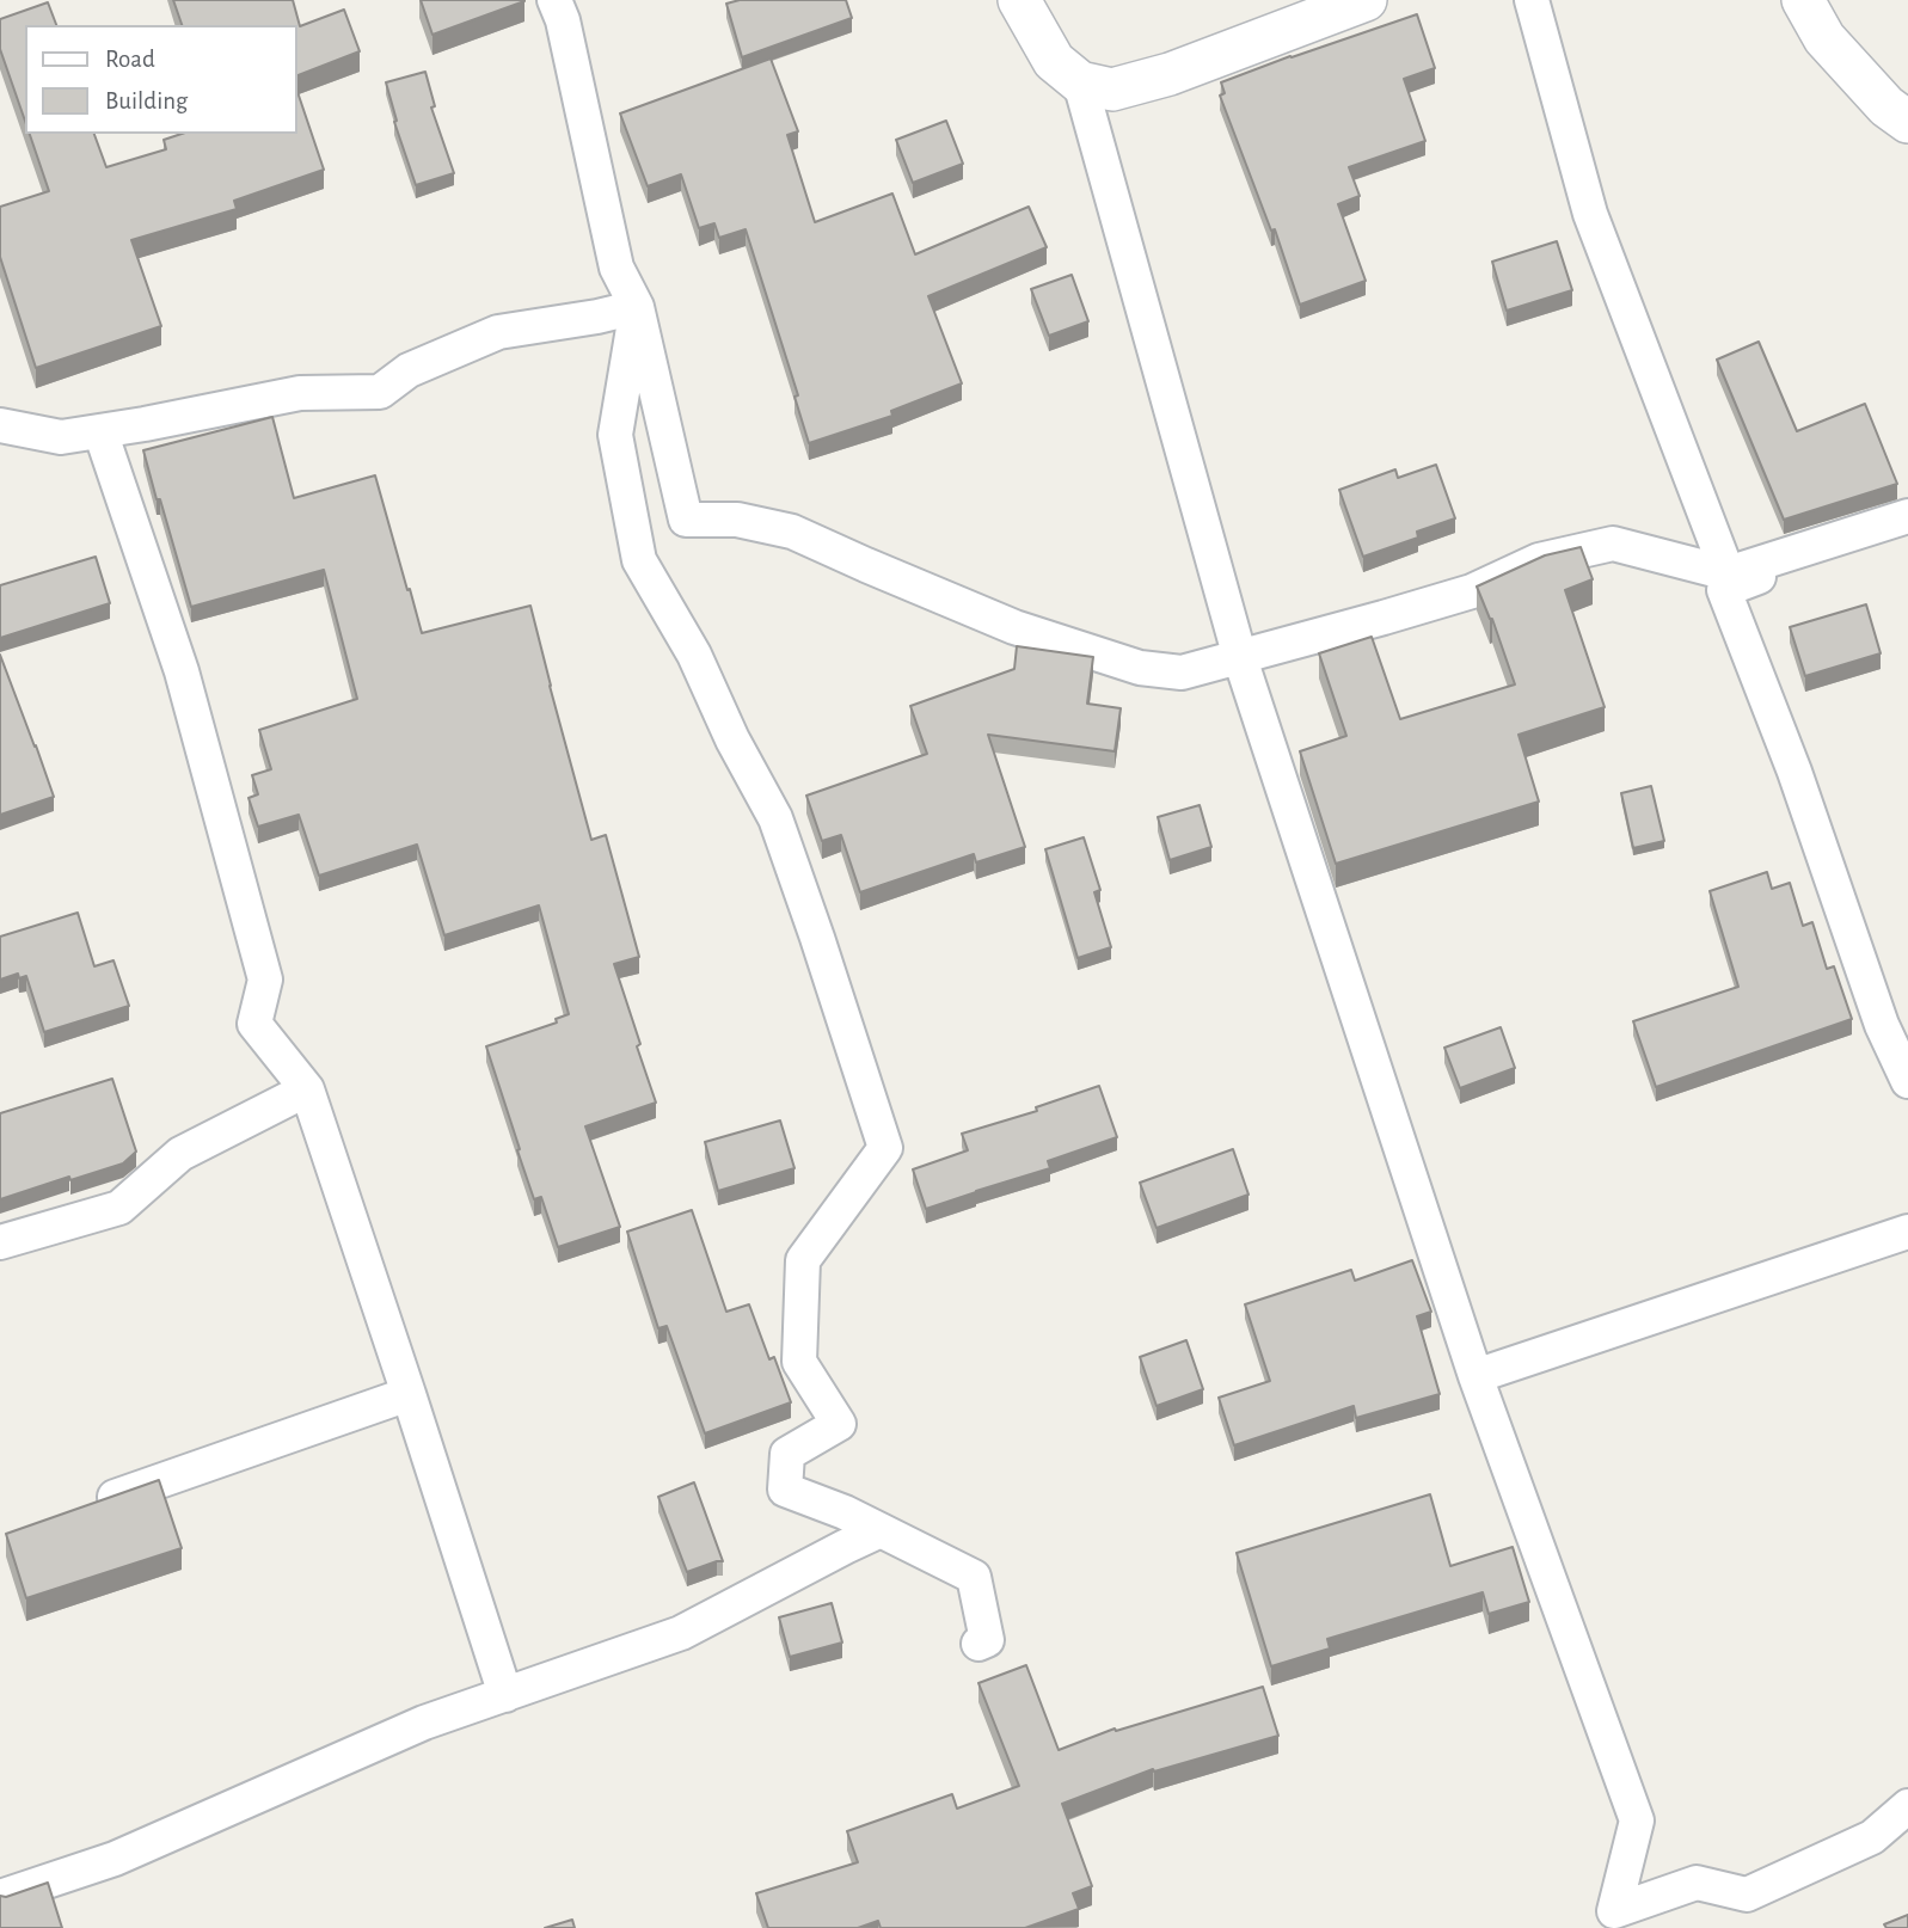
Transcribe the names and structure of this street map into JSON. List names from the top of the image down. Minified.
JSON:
{"legend":["Road","Building"]}
